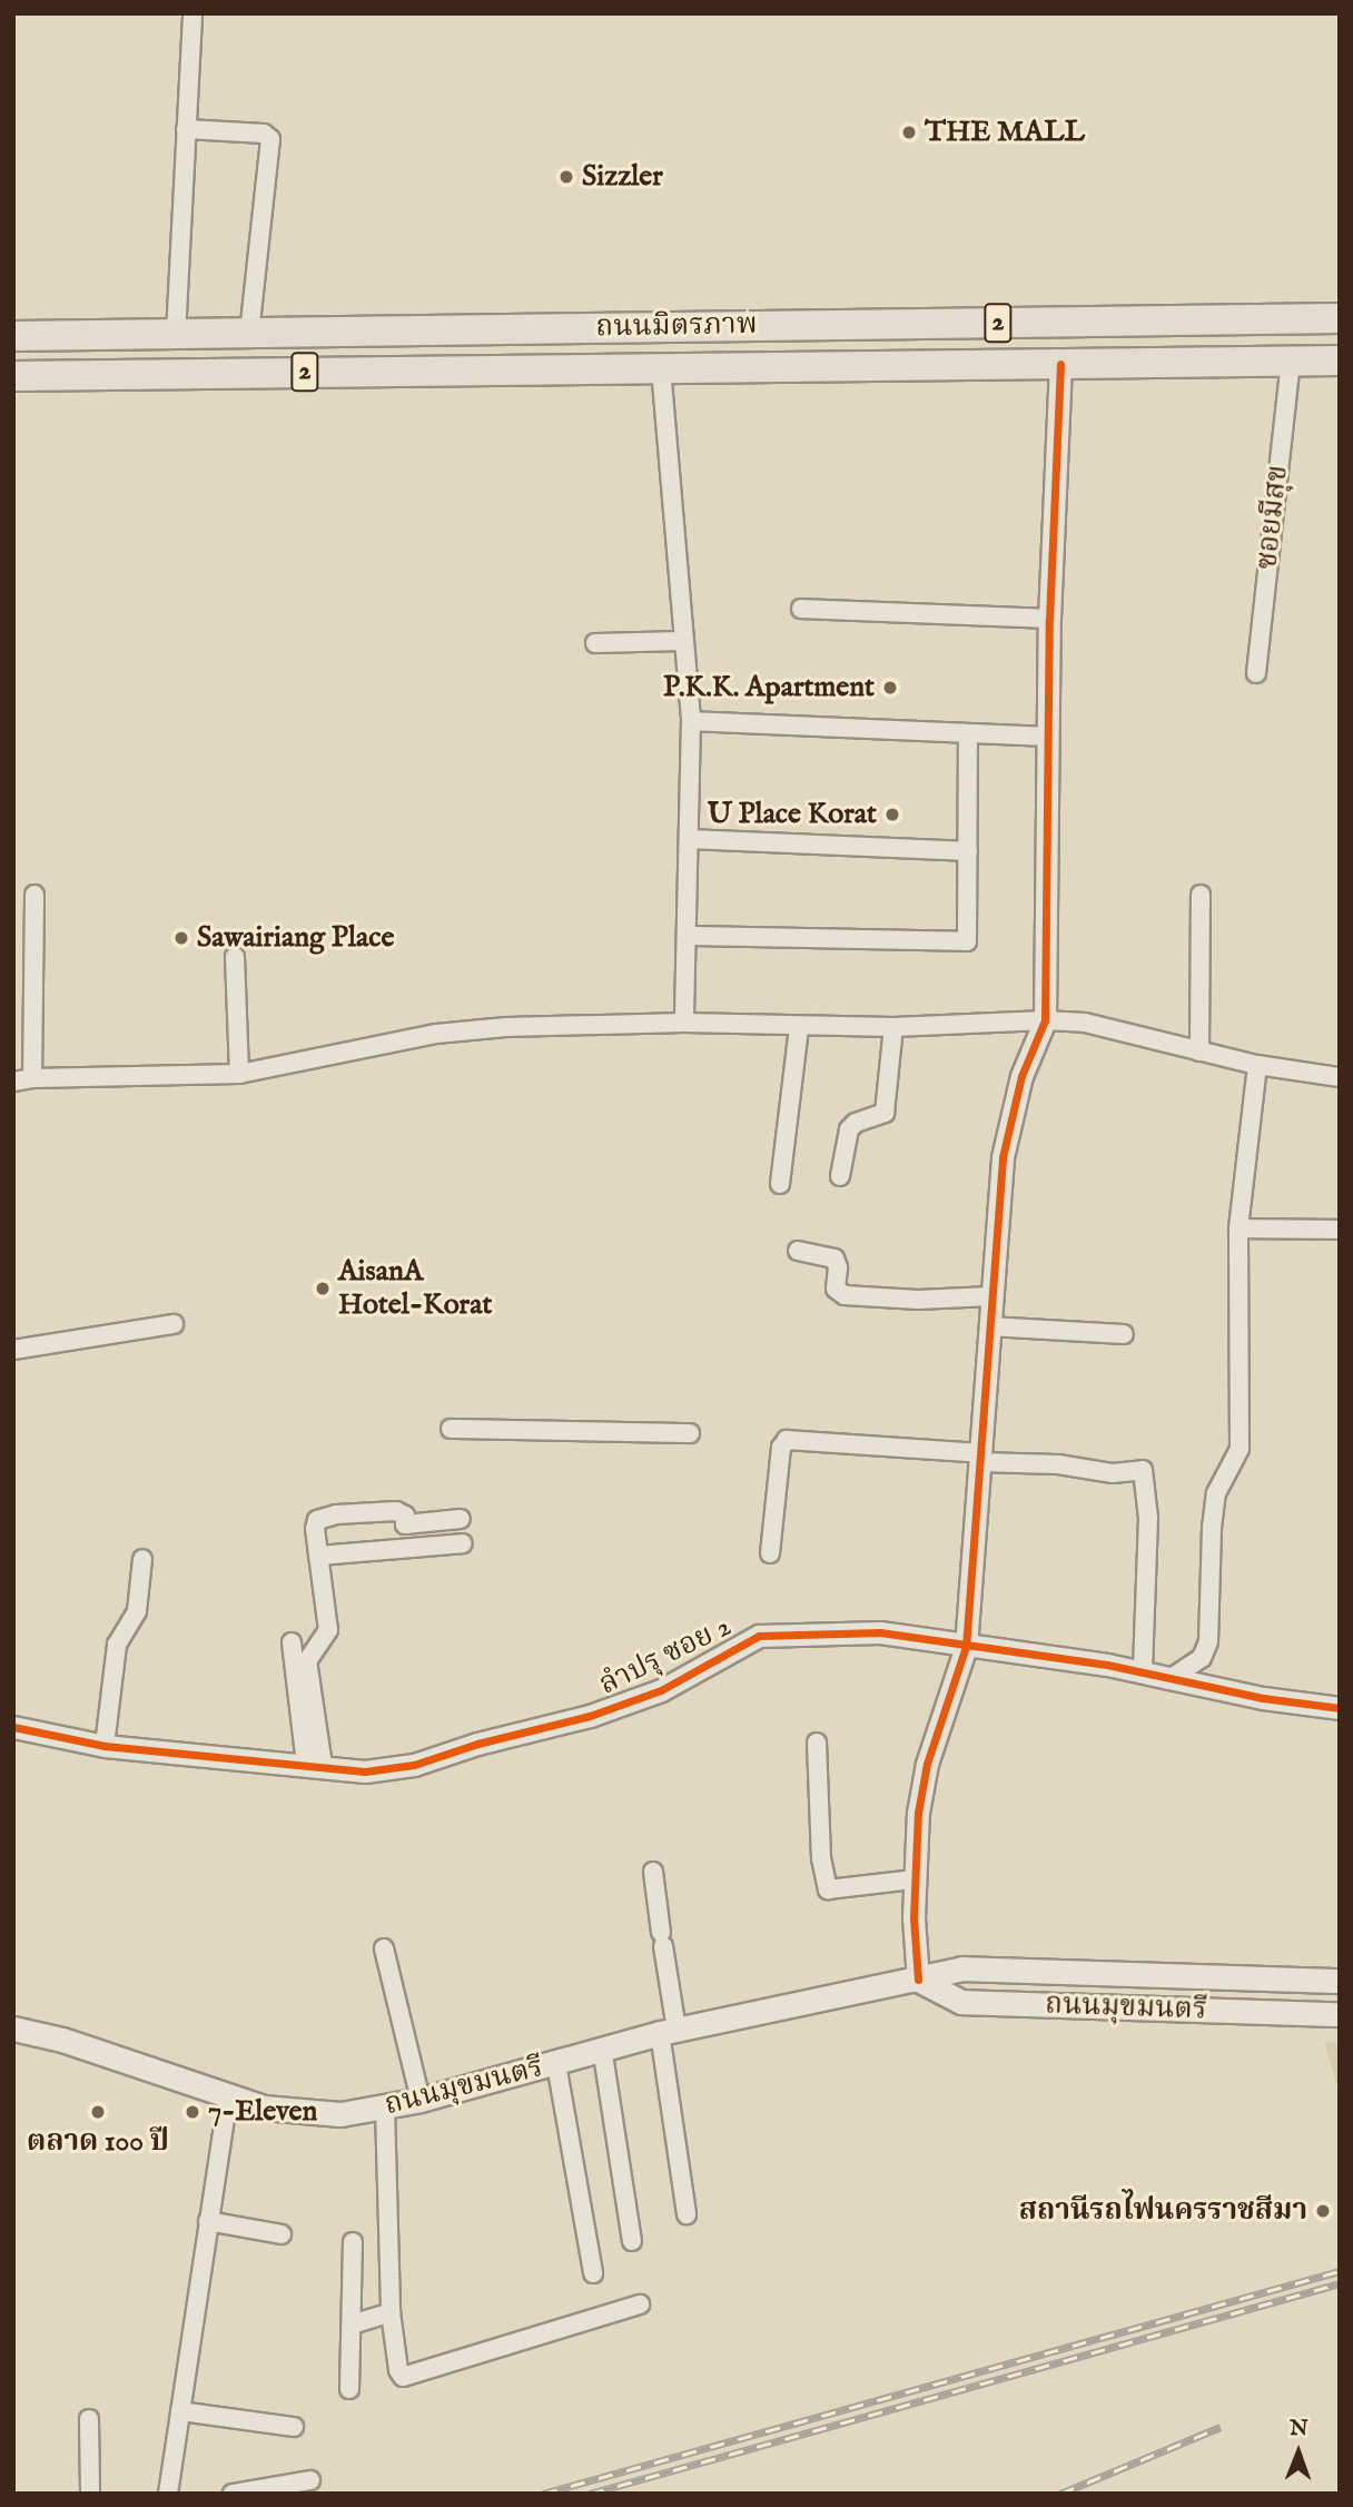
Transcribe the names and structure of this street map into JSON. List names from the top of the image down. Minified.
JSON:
{"streets":{"highway":["2","ถนนมิตรภาพ"],"main road":["ถนนมุขมนตรี"],"street":["ซอยมีสุข","ลำปรุ ซอย 2"]},"crossings":[["ถนนมิตรภาพ","ซอยมีสุข"]],"places":["THE MALL","Sizzler","P.K.K. Apartment","U Place Korat","Sawairiang Place","AisanA Hotel-Korat","ตลาด 100 ปี","7-Eleven","สถานีรถไฟนครราชสีมา"],"north":"top"}
